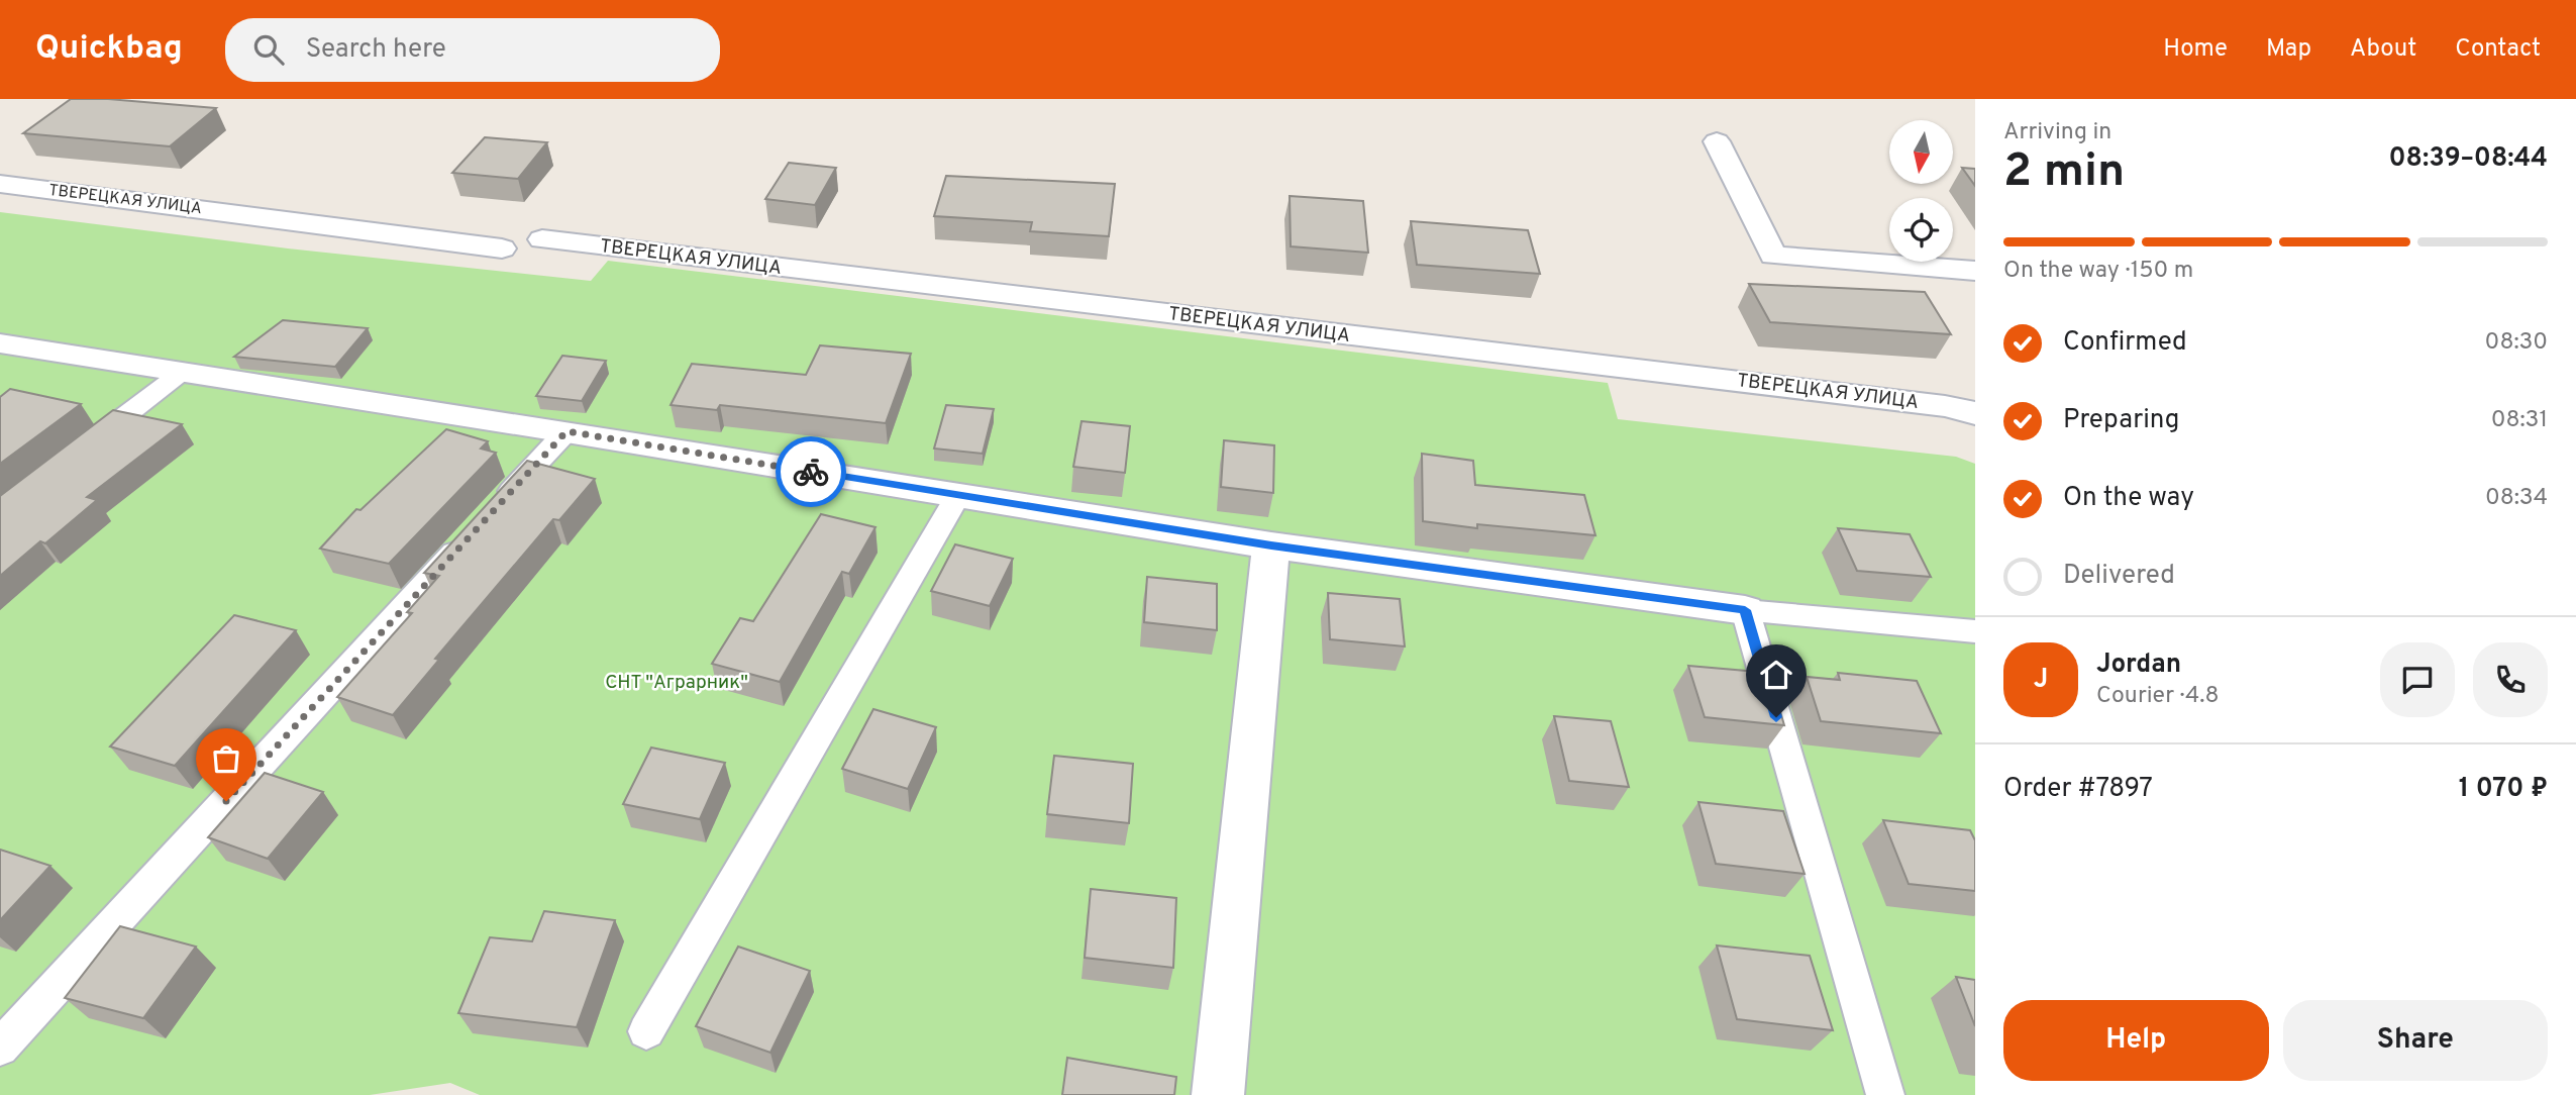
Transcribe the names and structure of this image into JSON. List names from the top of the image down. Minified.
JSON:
{"streets":{"street":["ТВЕРЕЦКАЯ УЛИЦА"]},"parks":["СНТ \"Аграрник\""],"north":"bottom","page":{"header":"Quickbag","search":"Search here","nav":["Home","Map","About","Contact"],"heading":["2 min","Arriving in","08:39–08:44"],"panel":["Jordan","Courier · 4.8","Order #7897","1 070 ₽"],"bar":"On the way · 150 m","list":[["Confirmed","08:30"],["Preparing","08:31"],["On the way","08:34"],"Delivered"],"round":"J","buttons":["Help","Share"]}}
